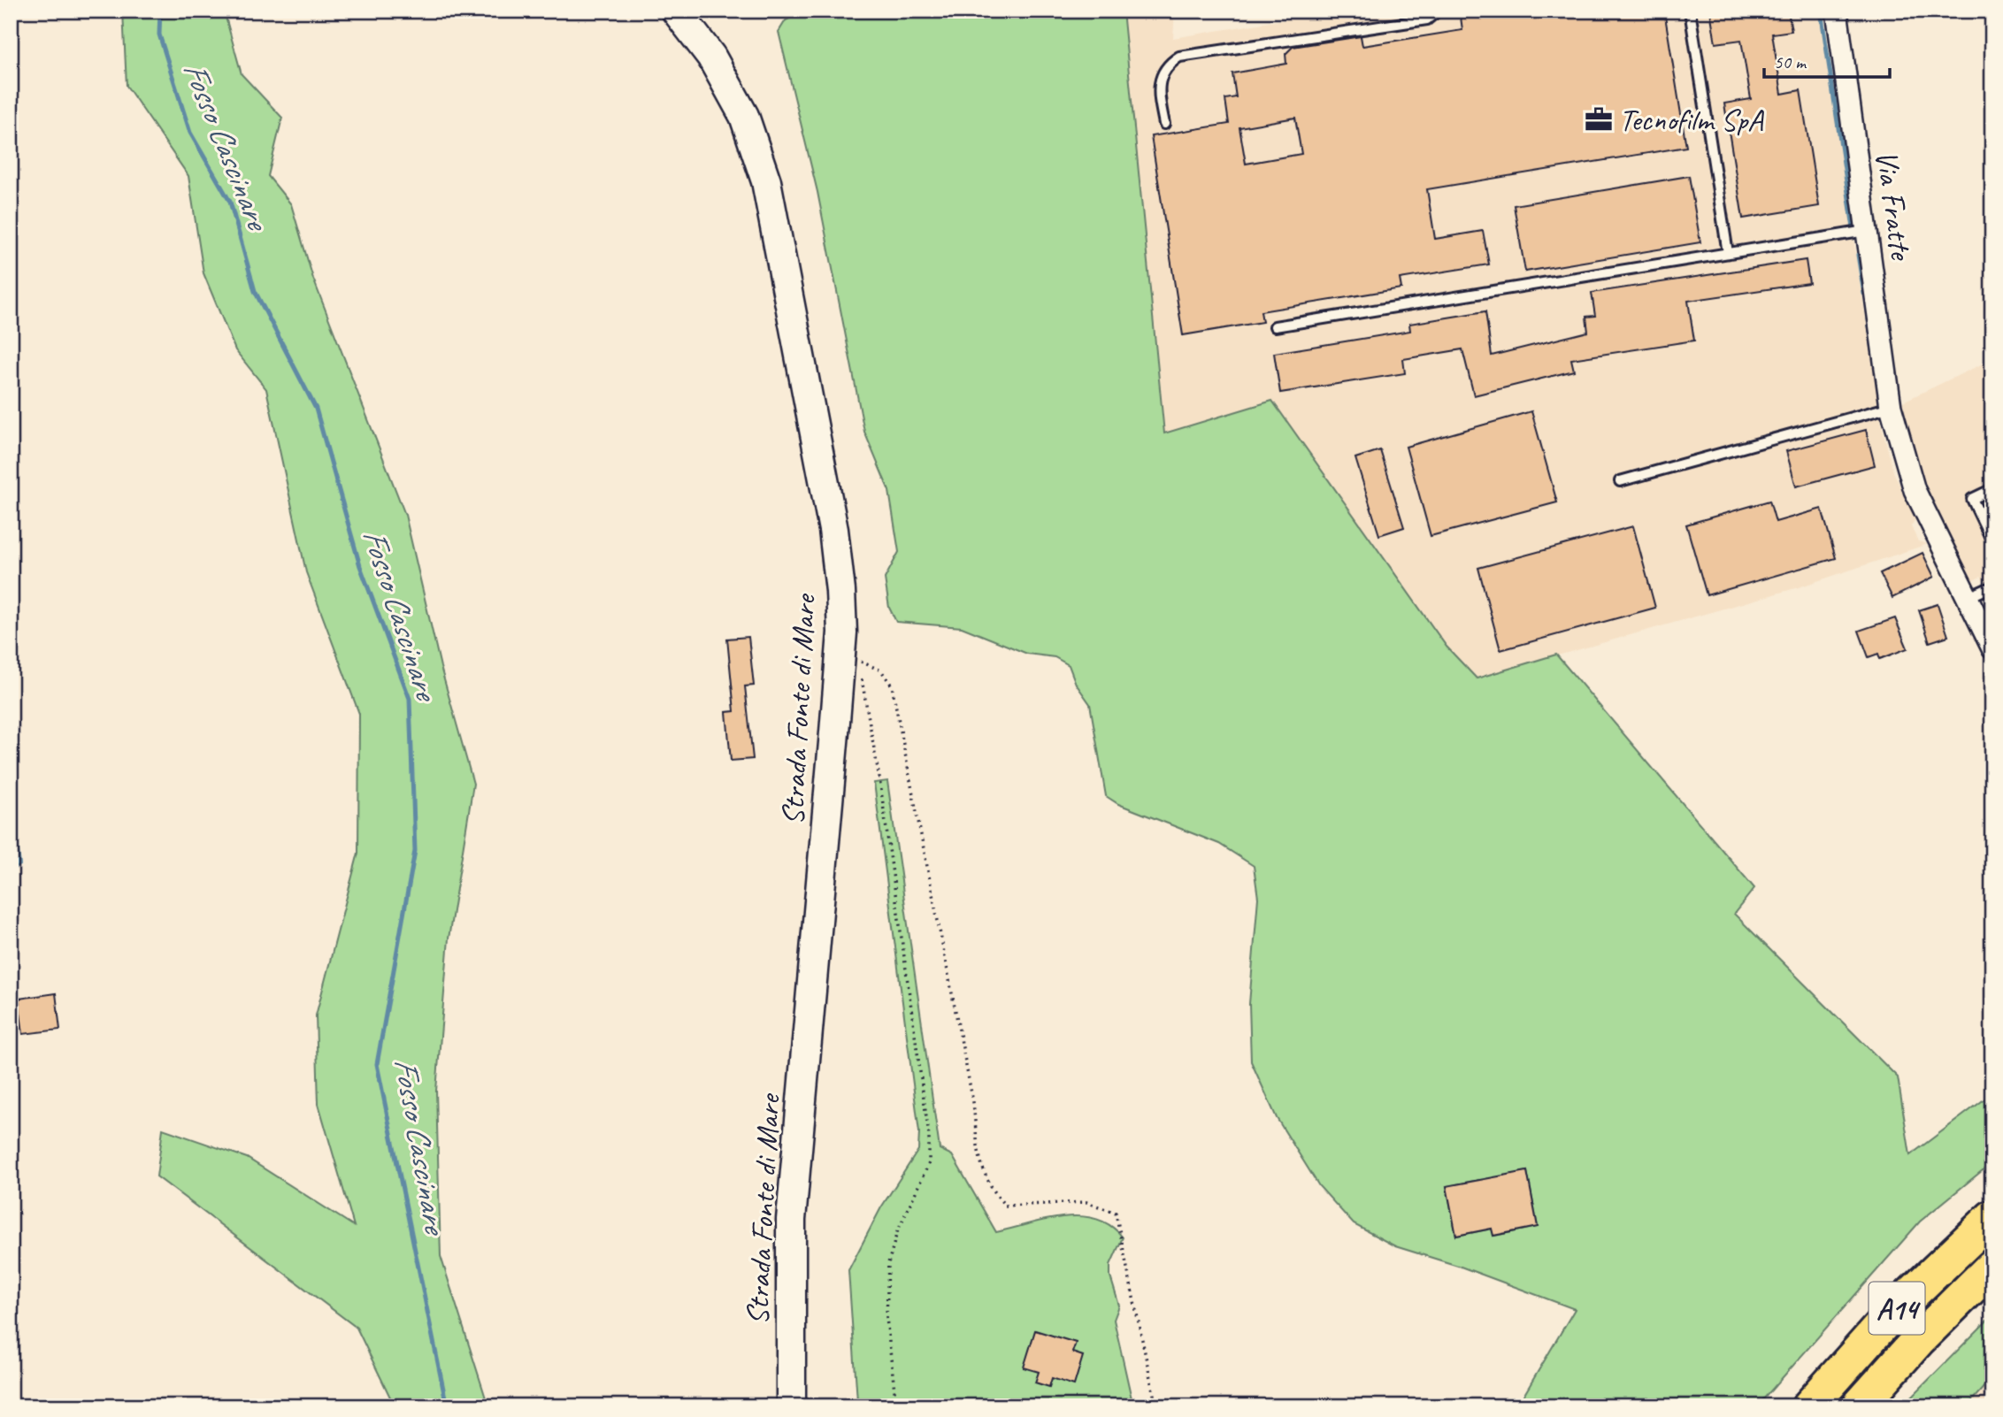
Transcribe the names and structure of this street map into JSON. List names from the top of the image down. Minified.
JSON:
{"streets":{"highway":["A14"],"street":["Via Fratte","Strada Fonte di Mare"]},"water":["Fosso Cascinare"],"places":{"office":["Tecnofilm SpA"]},"scale_bar":"50 m"}
